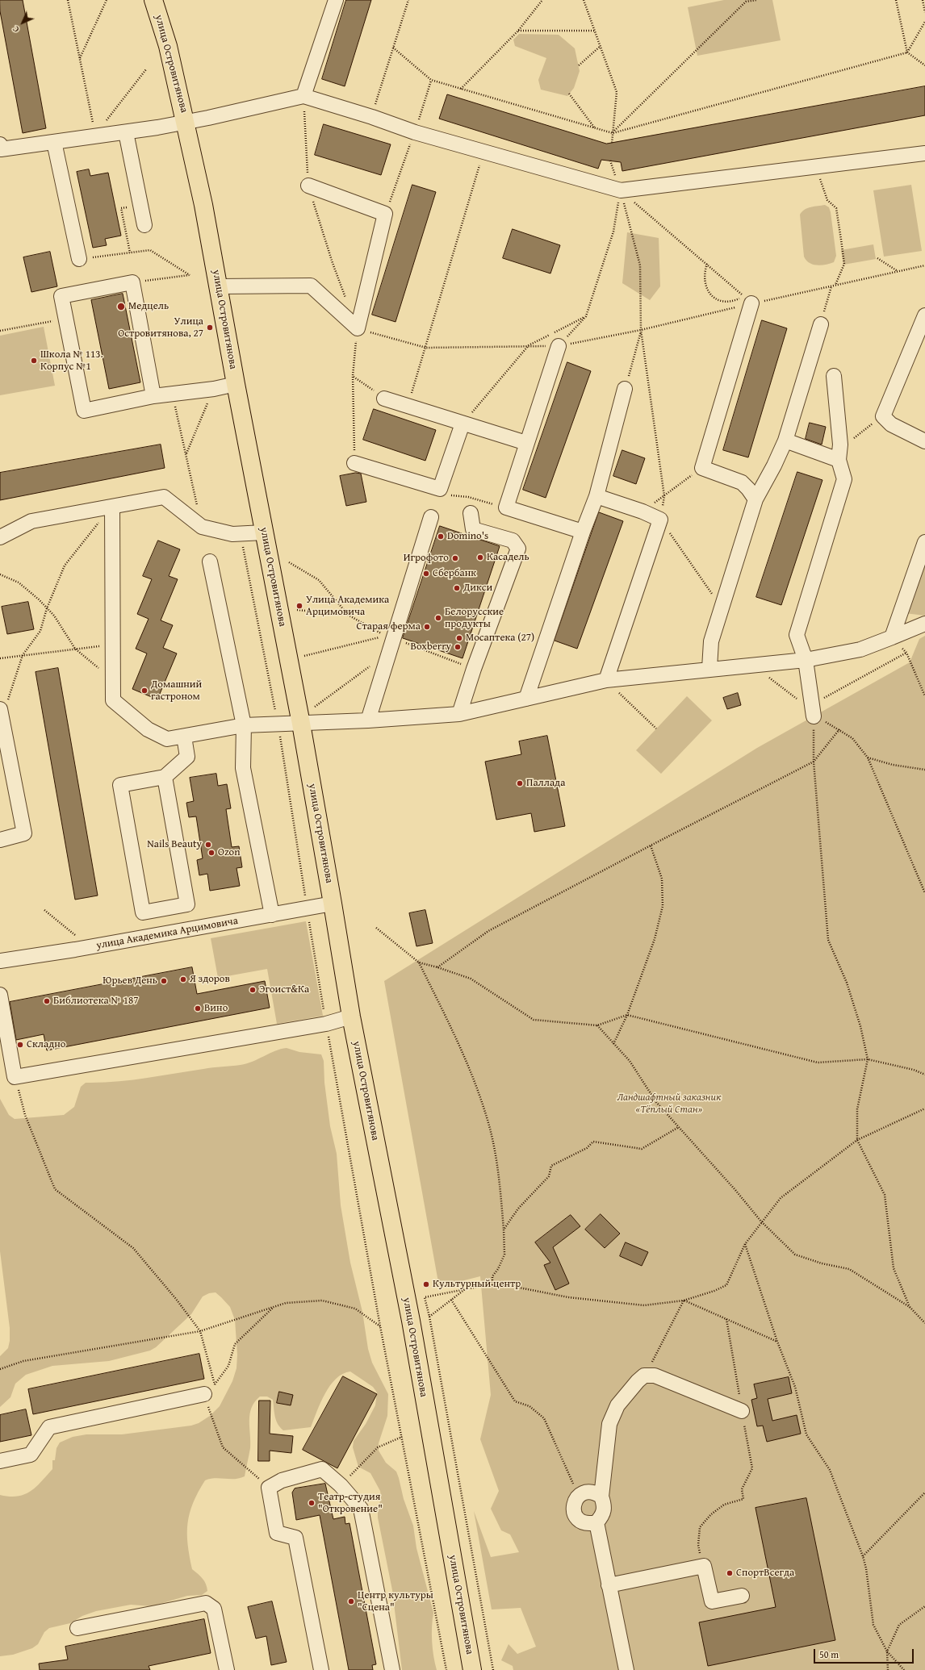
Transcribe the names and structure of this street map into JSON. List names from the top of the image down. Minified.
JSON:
{"streets":{"main road":["улица Островитянова"],"street":["улица Академика Арцимовича"]},"crossings":[["улица Островитянова","улица Академика Арцимовича"]],"parks":["Ландшафтный заказник «Тёплый Стан»"],"places":["Медцель","Улица Островитянова, 27","Школа № 113. Корпус №1","Domino's","Касадель","Игрофото","Сбербанк","Дикси","Улица Академика Арцимовича","Белорусские продукты","Старая ферма","Мосаптека (27)","Boxberry","Домашний гастроном","Паллада","Nails Beauty","Ozon","Я здоров","Юрьев День","Эгоист&Ка","Библиотека № 187","Вино","Складно","Культурный центр","Театр-студия \"Откровение\"","СпортВсегда","Центр культуры \"Сцена\""],"scale_bar":"50 m","north":"bottom left"}
